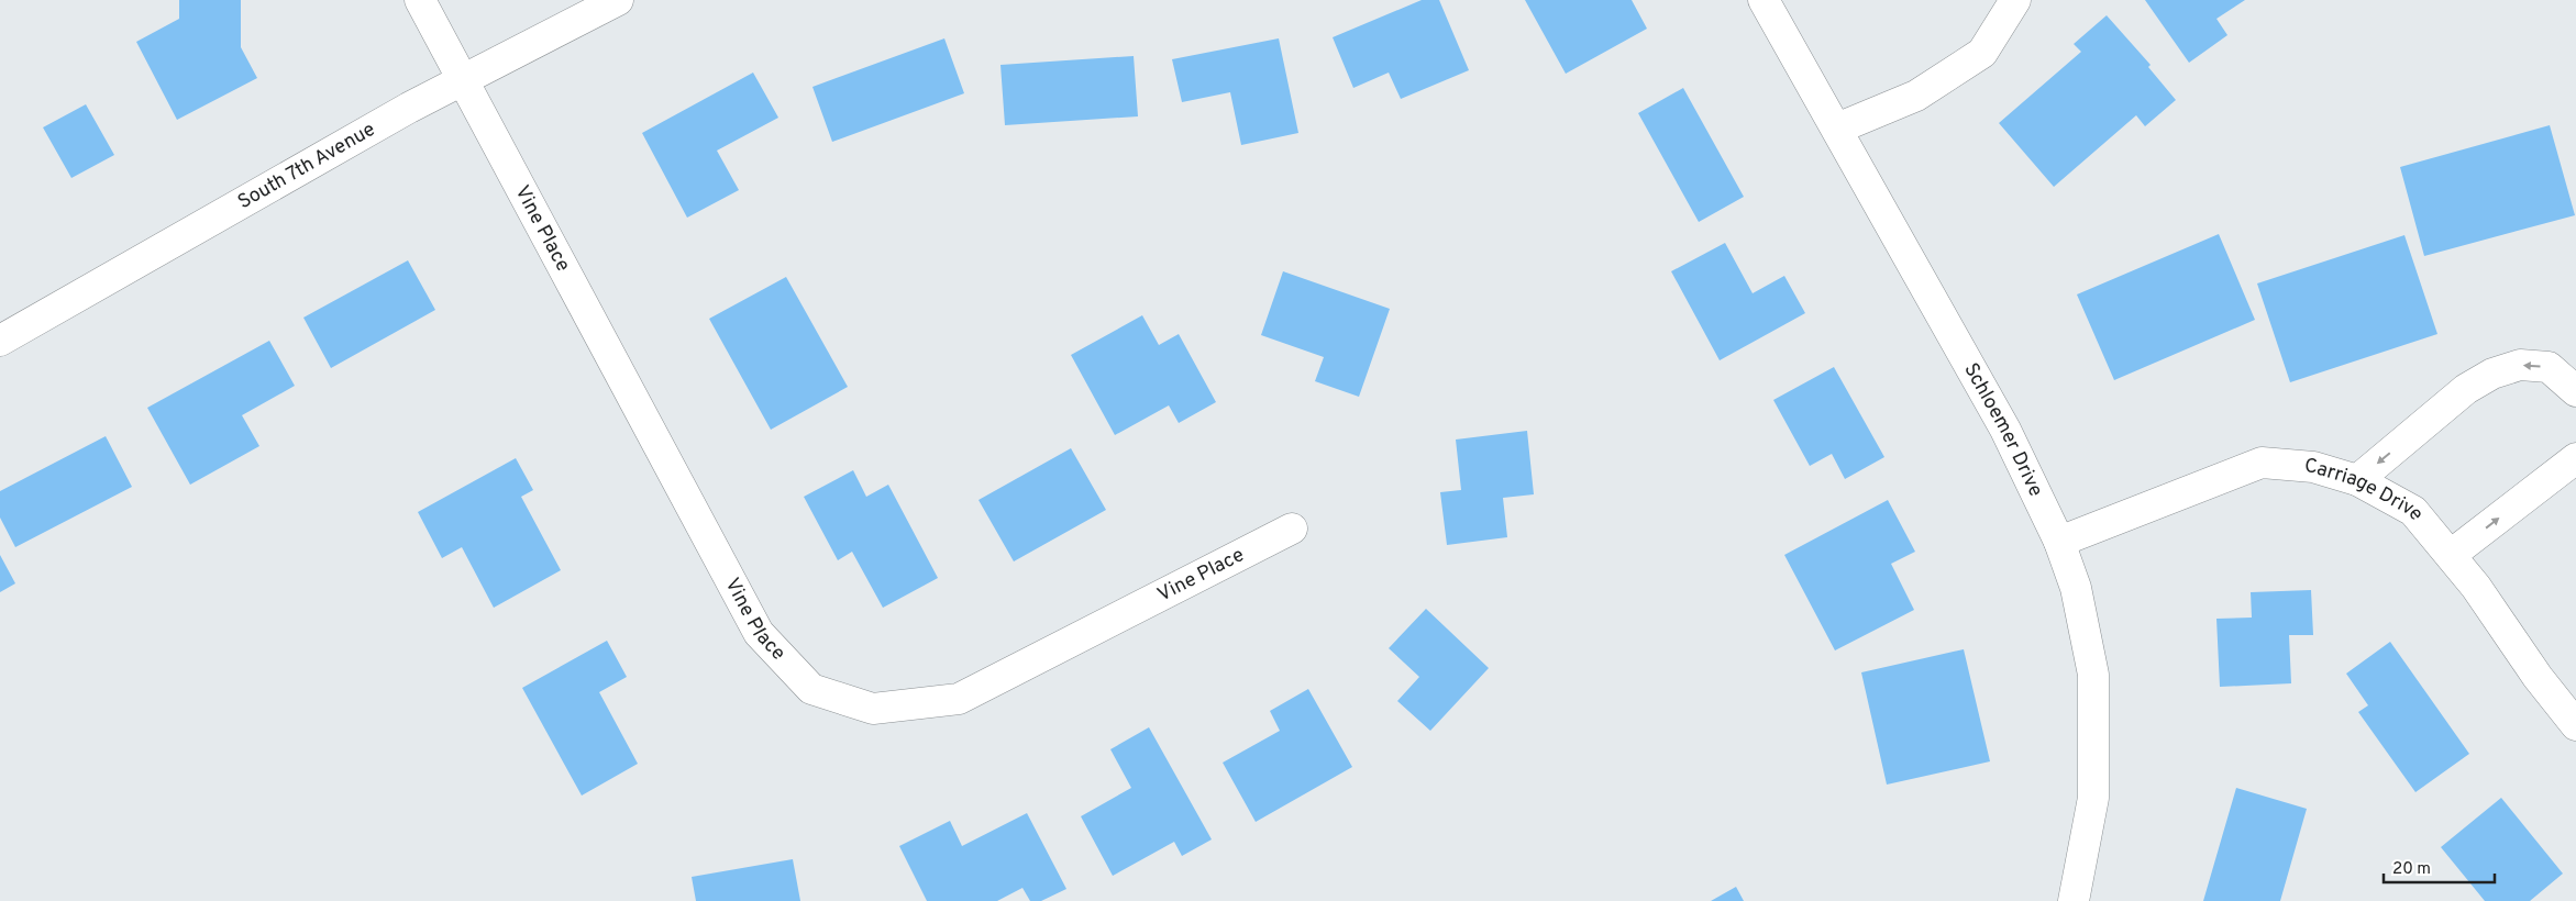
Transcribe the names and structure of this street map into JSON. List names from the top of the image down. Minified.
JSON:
{"streets":{"street":["South 7th Avenue","Vine Place","Schloemer Drive","Carriage Drive"]},"crossings":[["South 7th Avenue","Vine Place"],["Schloemer Drive","Carriage Drive"]],"scale_bar":"20 m"}
